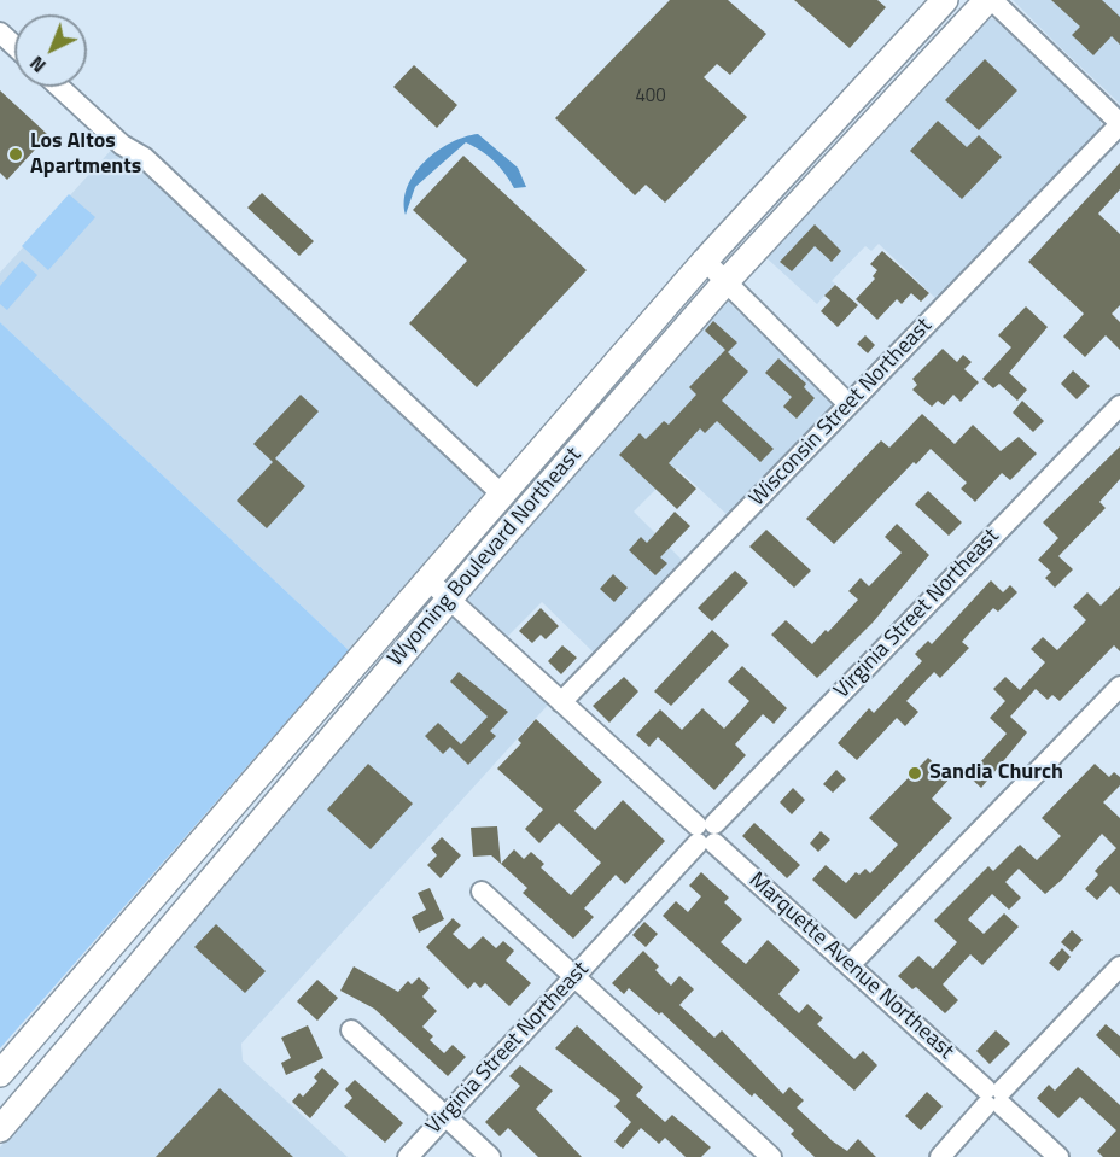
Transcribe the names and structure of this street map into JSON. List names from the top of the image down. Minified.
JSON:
{"streets":{"main road":["Wyoming Boulevard Northeast"],"street":["Wisconsin Street Northeast","Virginia Street Northeast","Marquette Avenue Northeast"]},"crossings":[["Wisconsin Street Northeast","Marquette Avenue Northeast"],["Wyoming Boulevard Northeast","Marquette Avenue Northeast"],["Virginia Street Northeast","Marquette Avenue Northeast"]],"places":["Los Altos Apartments","Sandia Church"],"house_numbers":["400"],"north":"bottom left"}
